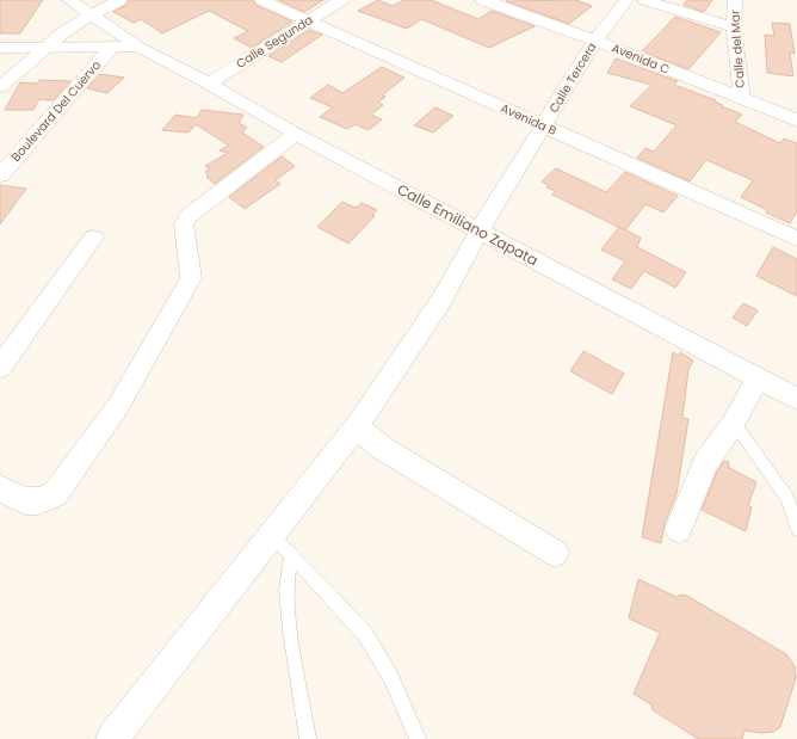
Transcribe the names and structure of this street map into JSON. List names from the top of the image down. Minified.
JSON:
{"streets":{"main road":["Calle Segunda","Avenida C","Calle Emiliano Zapata"],"street":["Calle del Mar","Calle Tercera","Boulevard Del Cuervo","Avenida B"]},"crossings":[["Calle Segunda","Avenida B"],["Calle Segunda","Calle Emiliano Zapata"],["Calle del Mar","Avenida C"],["Avenida C","Calle Tercera"],["Calle Tercera","Avenida B"],["Calle Tercera","Calle Emiliano Zapata"],["Boulevard Del Cuervo","Calle Emiliano Zapata"]]}
